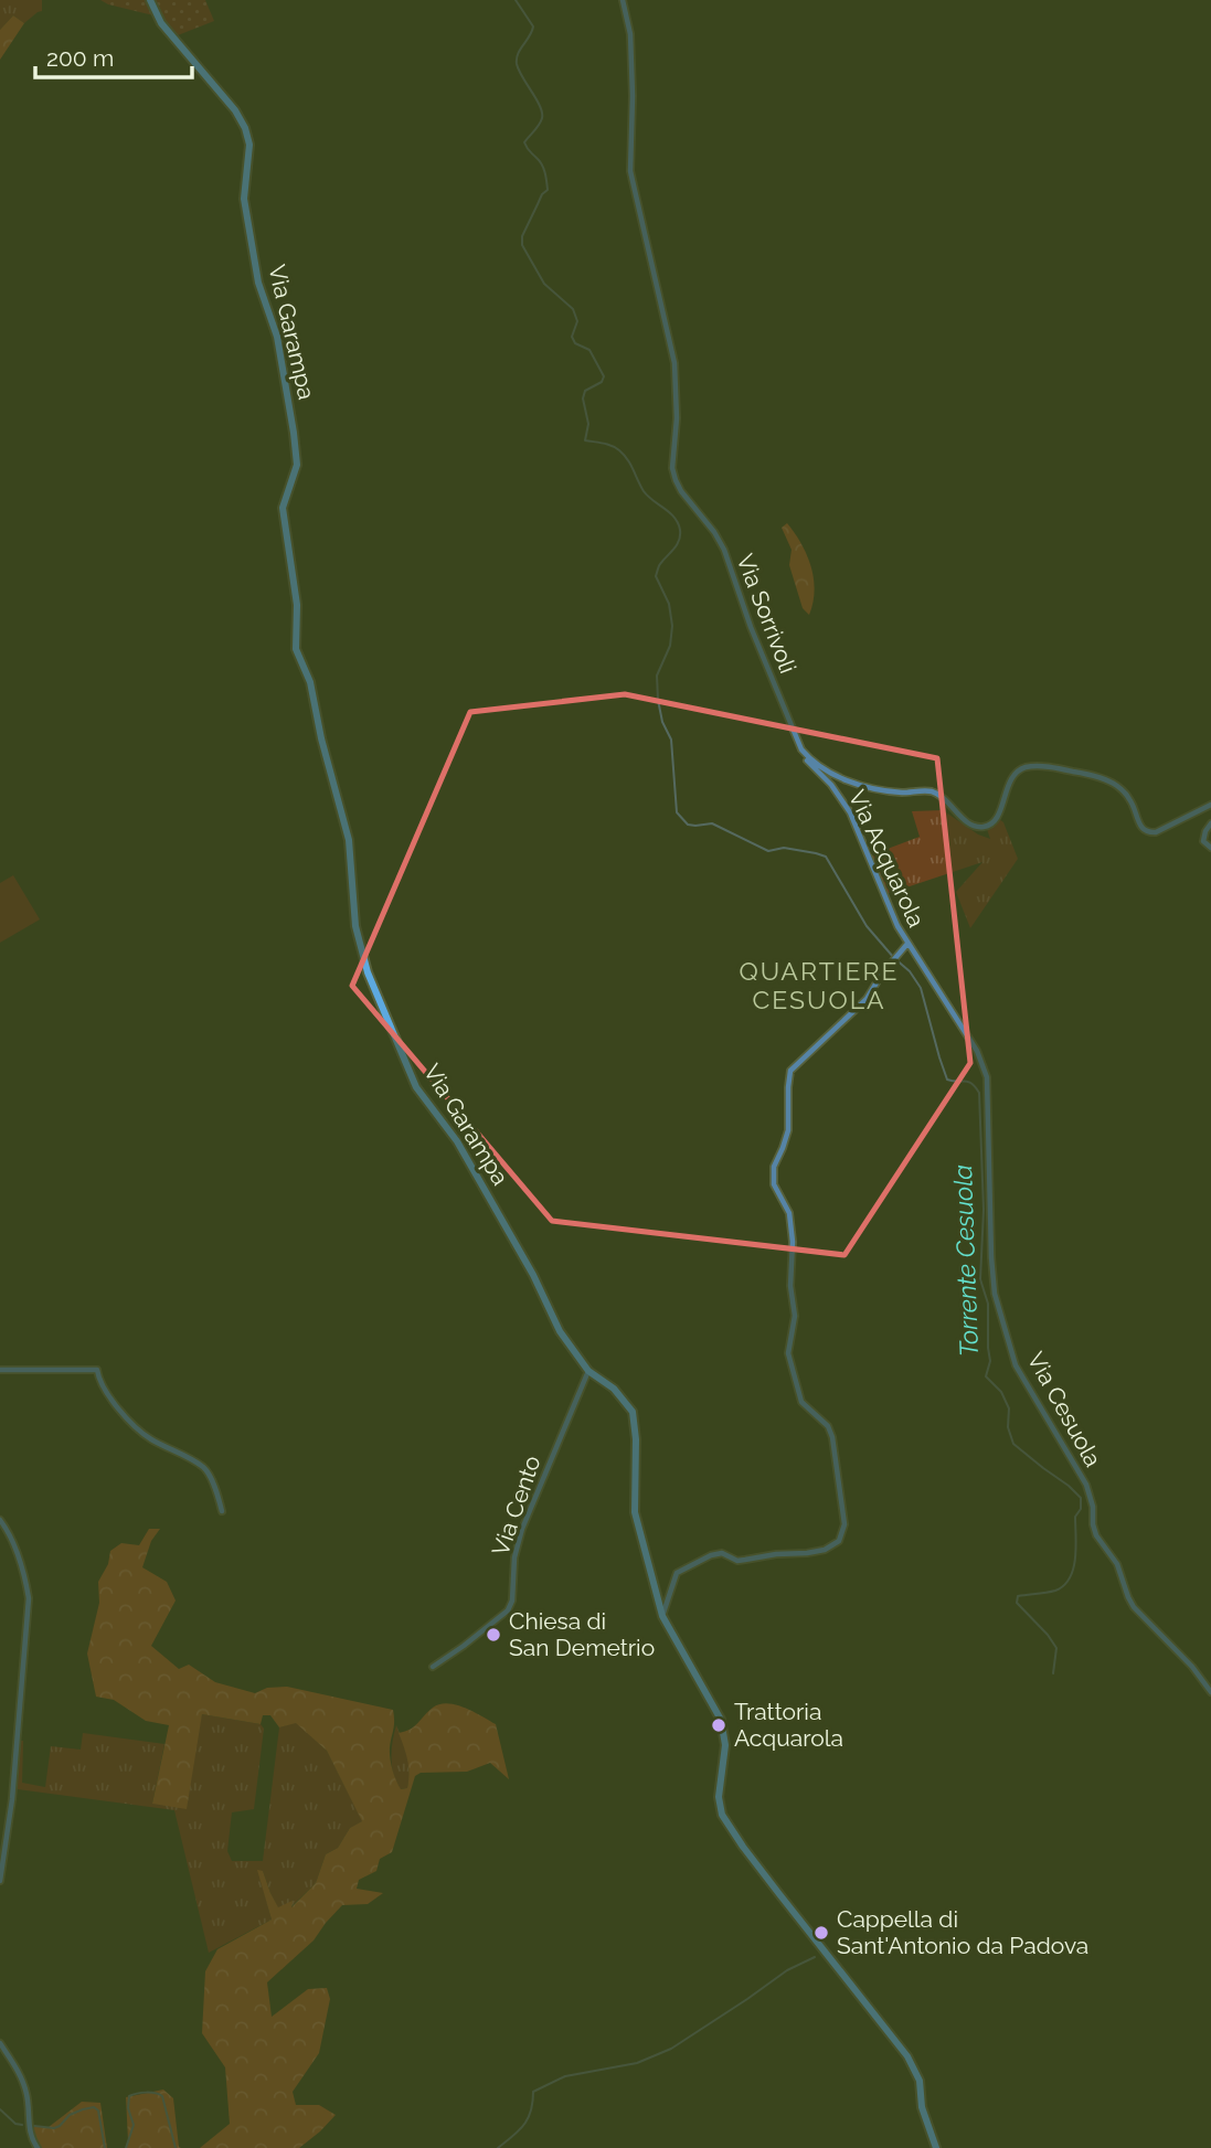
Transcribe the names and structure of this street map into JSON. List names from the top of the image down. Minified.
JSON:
{"streets":{"street":["Via Garampa","Via Sorrivoli","Via Acquarola","Via Cesuola","Via Cento"]},"crossings":[["Via Garampa","Via Acquarola"],["Via Garampa","Via Cento"],["Via Sorrivoli","Via Acquarola"],["Via Acquarola","Via Cesuola"]],"districts":["QUARTIERE CESUOLA"],"water":["Torrente Cesuola"],"places":["Chiesa di San Demetrio","Trattoria Acquarola","Cappella di Sant'Antonio da Padova"],"scale_bar":"200 m"}
